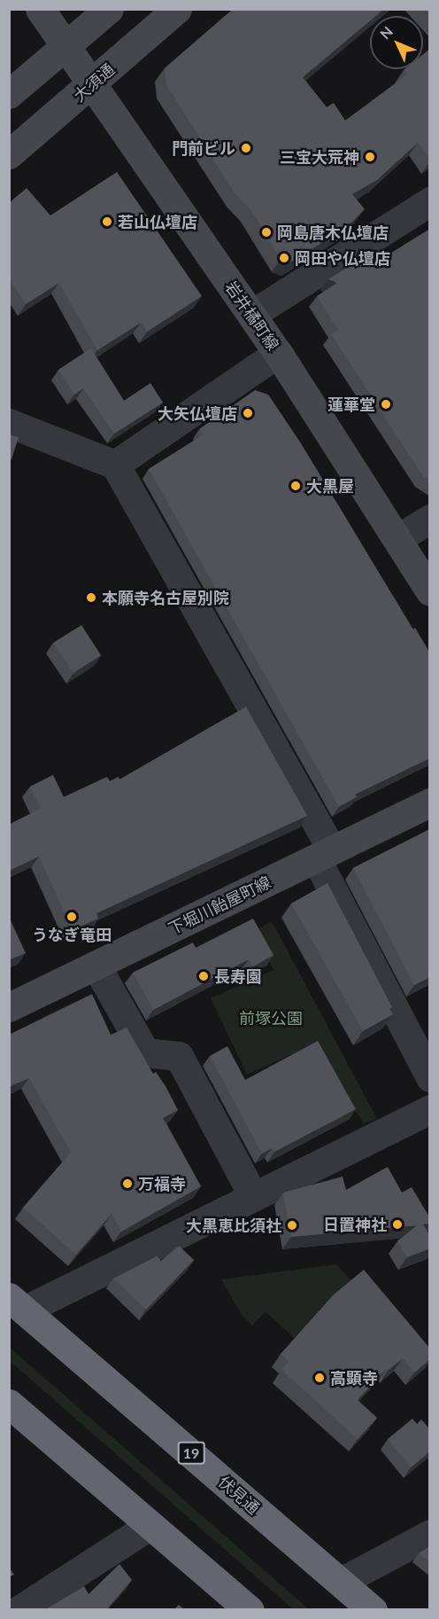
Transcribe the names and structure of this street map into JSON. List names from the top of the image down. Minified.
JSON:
{"streets":{"highway":["19","伏見通"],"street":["大須通","岩井橘町線","下堀川飴屋町線"]},"crossings":[["大須通","岩井橘町線"]],"parks":["前塚公園"],"places":["門前ビル","三宝大荒神","若山仏壇店","岡島唐木仏壇店","岡田や仏壇店","蓮華堂","大矢仏壇店","大黒屋","本願寺名古屋別院","うなぎ竜田","長寿園","万福寺","日置神社","大黒恵比須社","高顕寺"],"north":"top left"}
